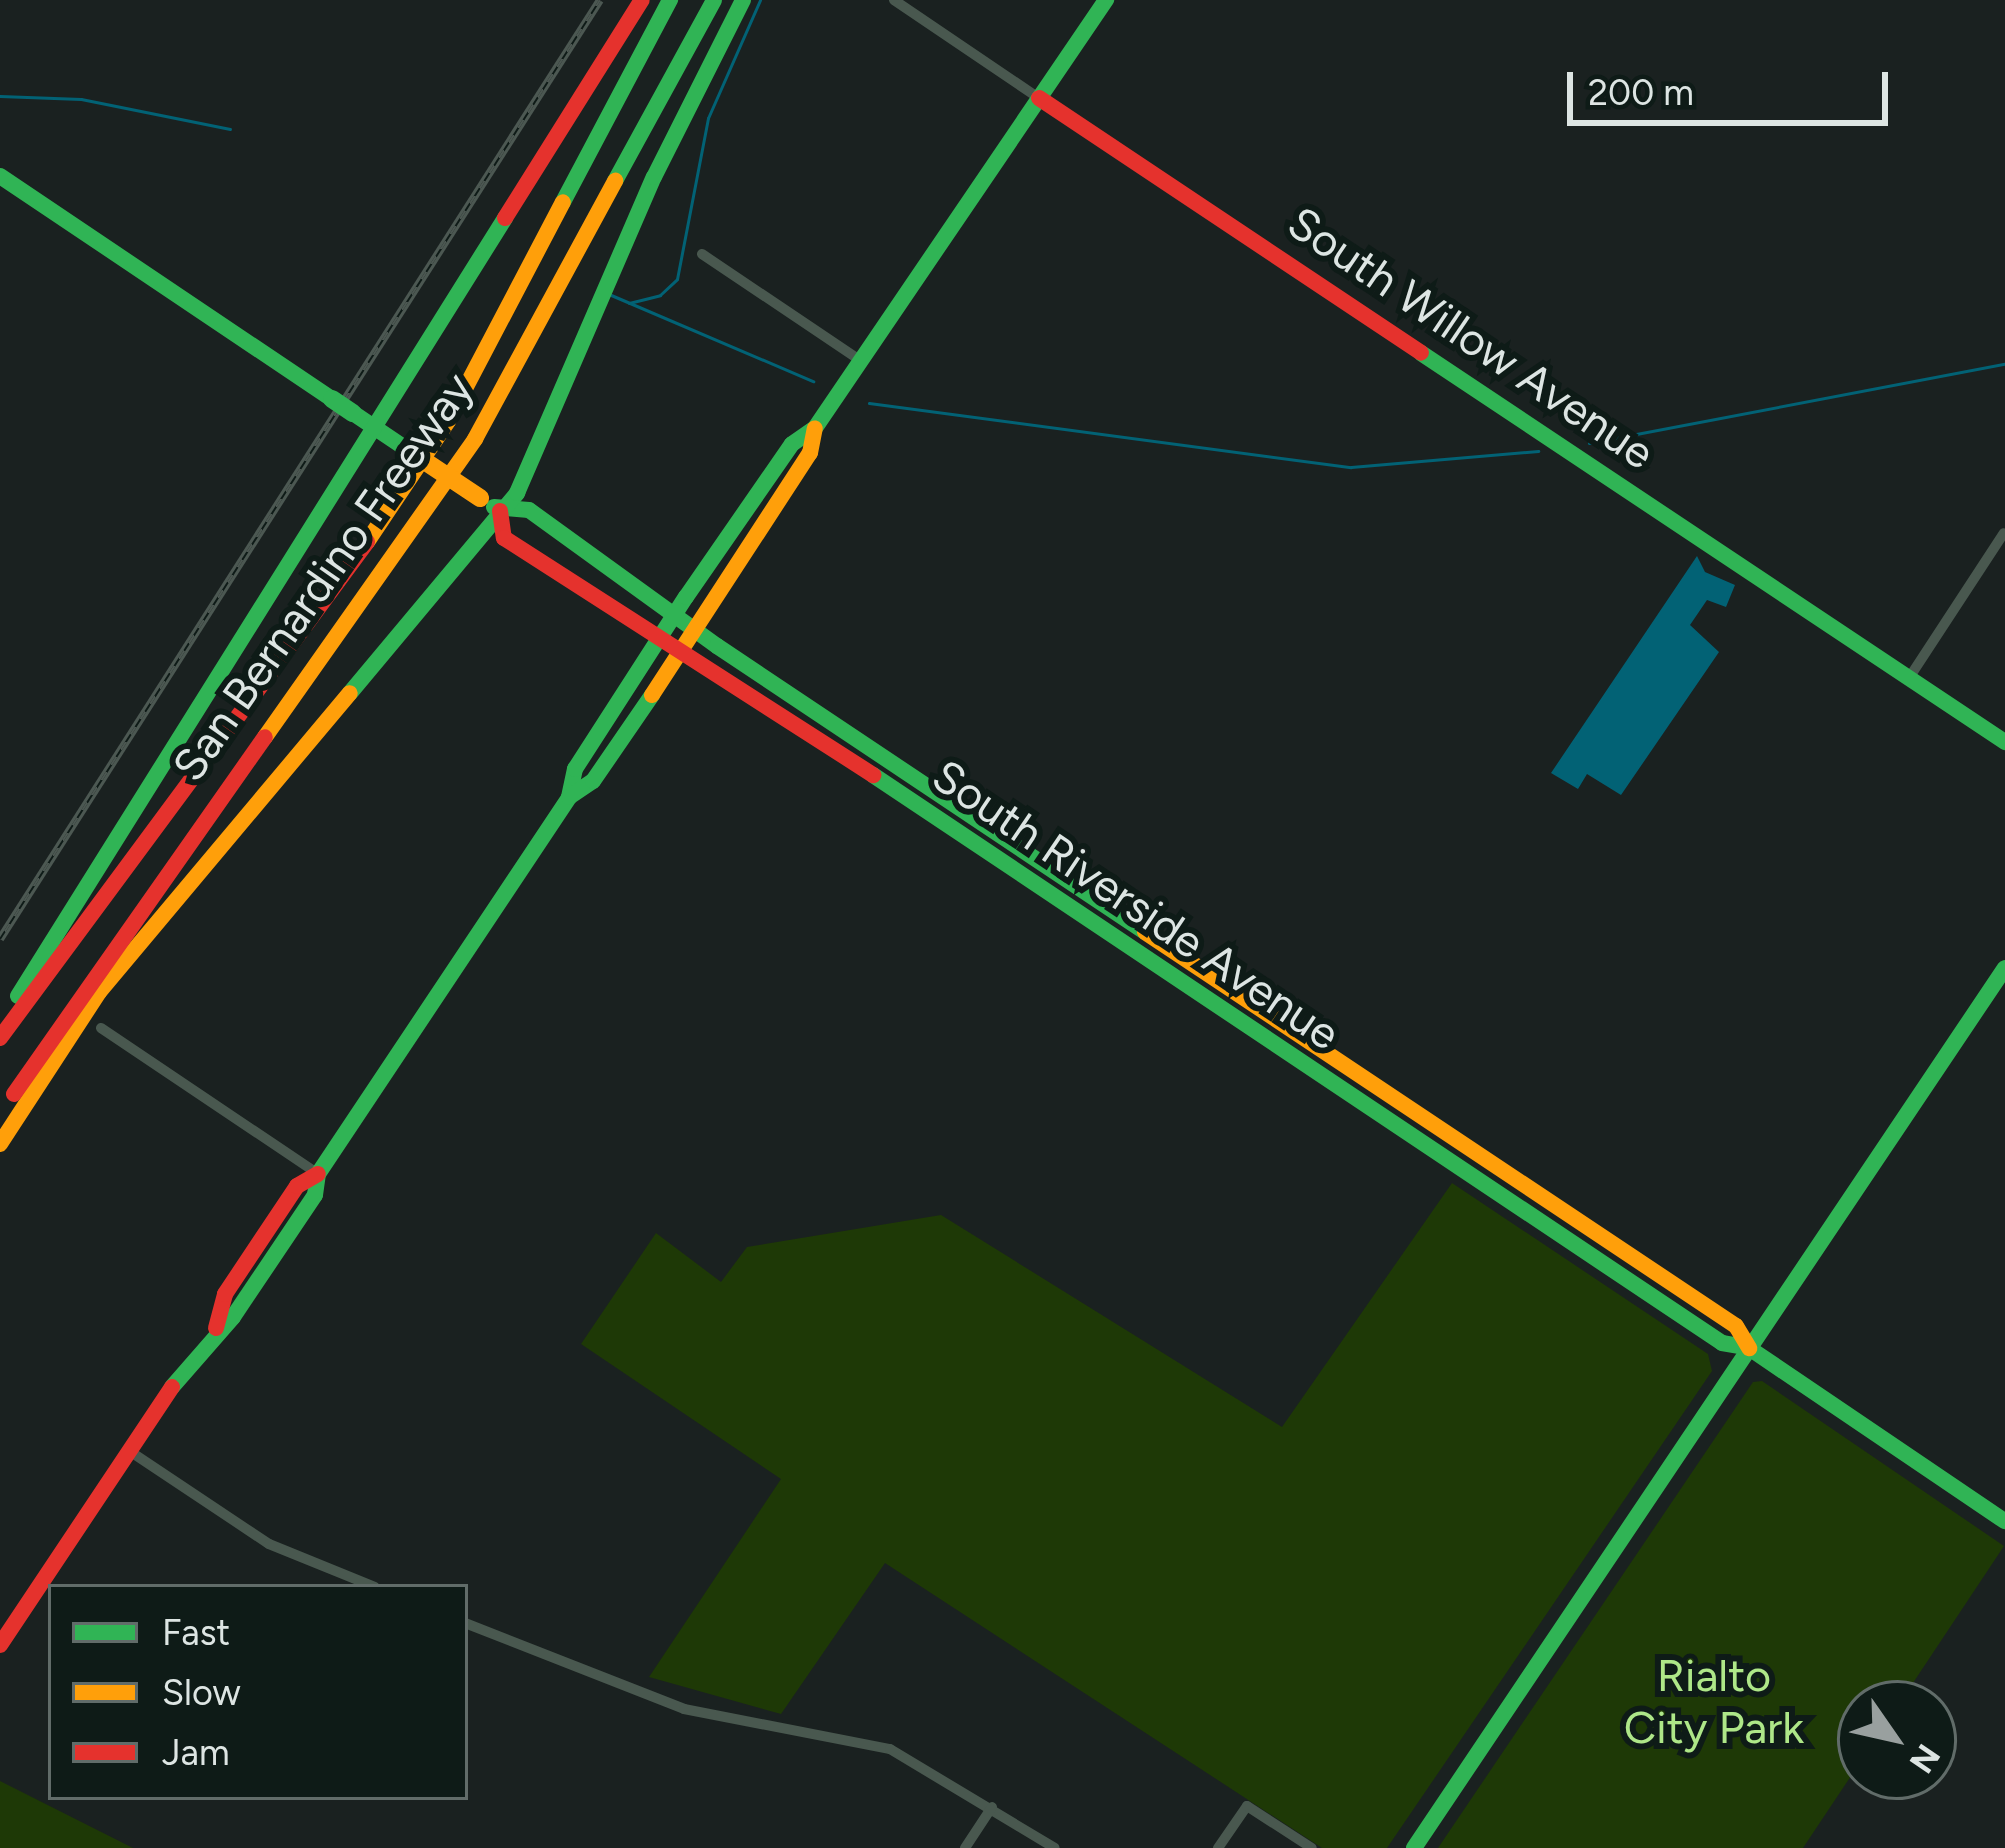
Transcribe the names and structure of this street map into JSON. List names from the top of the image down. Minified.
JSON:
{"streets":{"main road":["South Willow Avenue","San Bernardino Freeway","South Riverside Avenue"]},"parks":["Rialto City Park"],"legend":["Fast","Slow","Jam"],"scale_bar":"200 m","north":"bottom right"}
